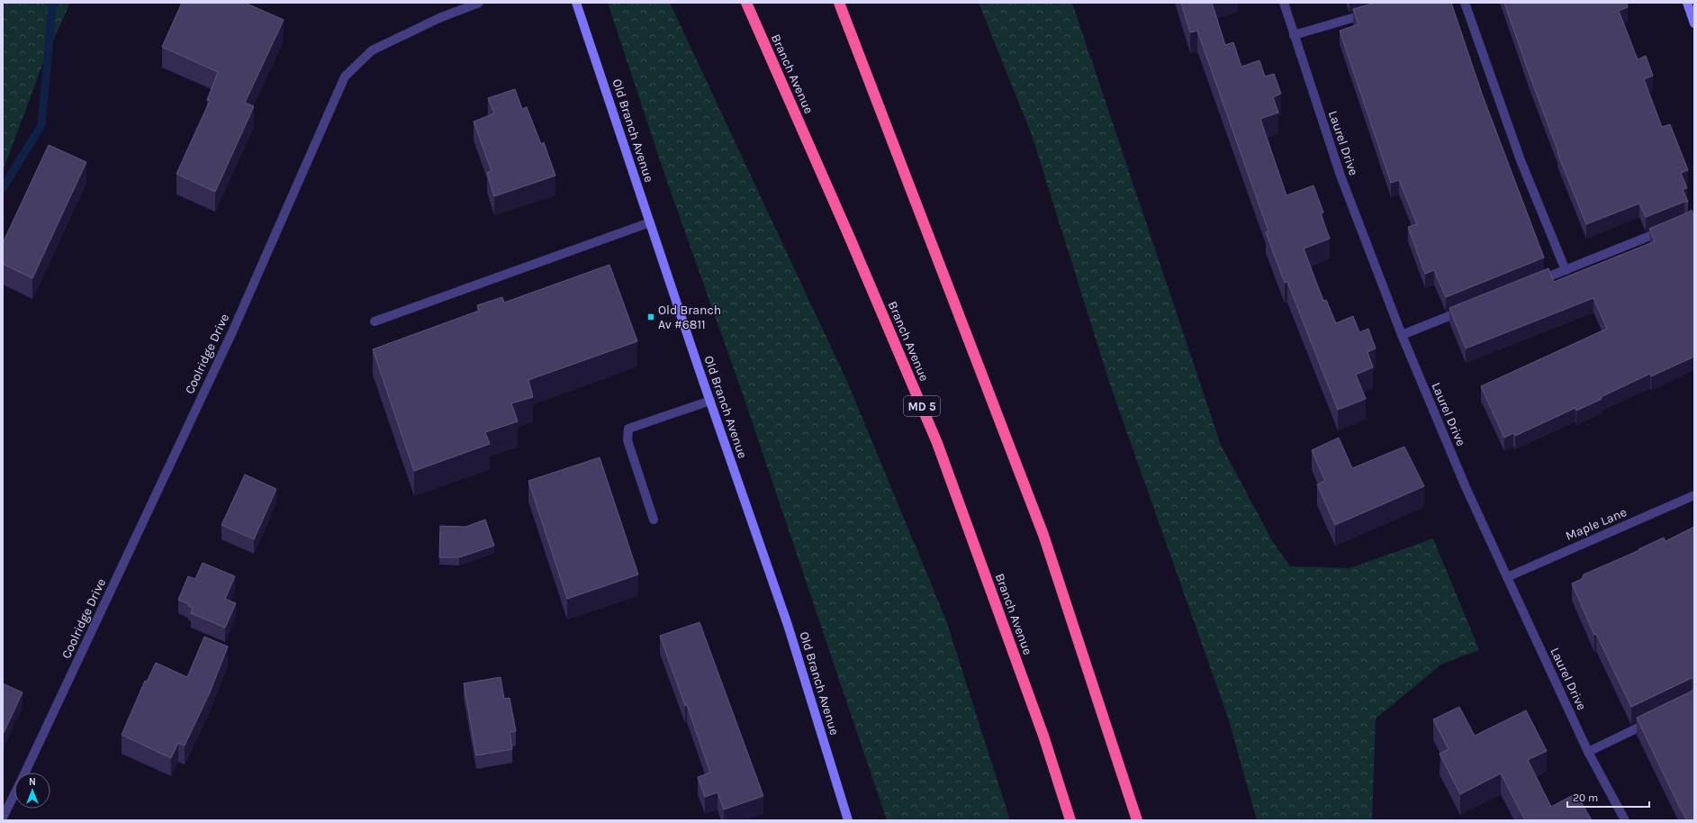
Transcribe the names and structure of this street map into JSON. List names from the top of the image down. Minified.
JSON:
{"streets":{"highway":["Branch Avenue","MD 5"],"main road":["Old Branch Avenue"],"street":["Laurel Drive","Coolridge Drive","Maple Lane"]},"crossings":[["Laurel Drive","Maple Lane"]],"places":{"transit":["Old Branch Av #6811"]},"scale_bar":"20 m","north":"top"}
